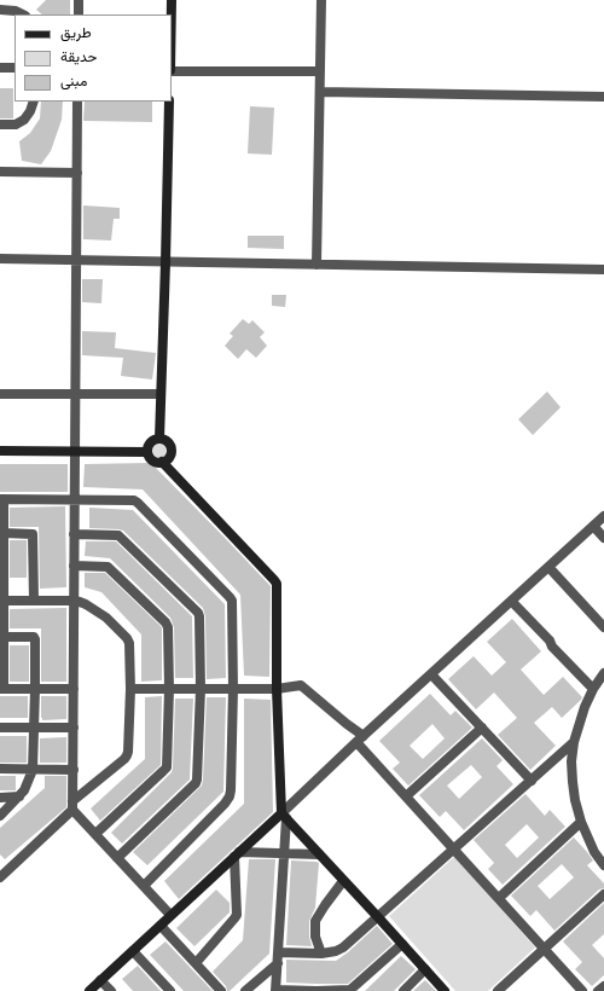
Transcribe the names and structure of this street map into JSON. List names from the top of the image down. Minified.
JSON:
{"legend":["طريق","حديقة","مبنى"]}
